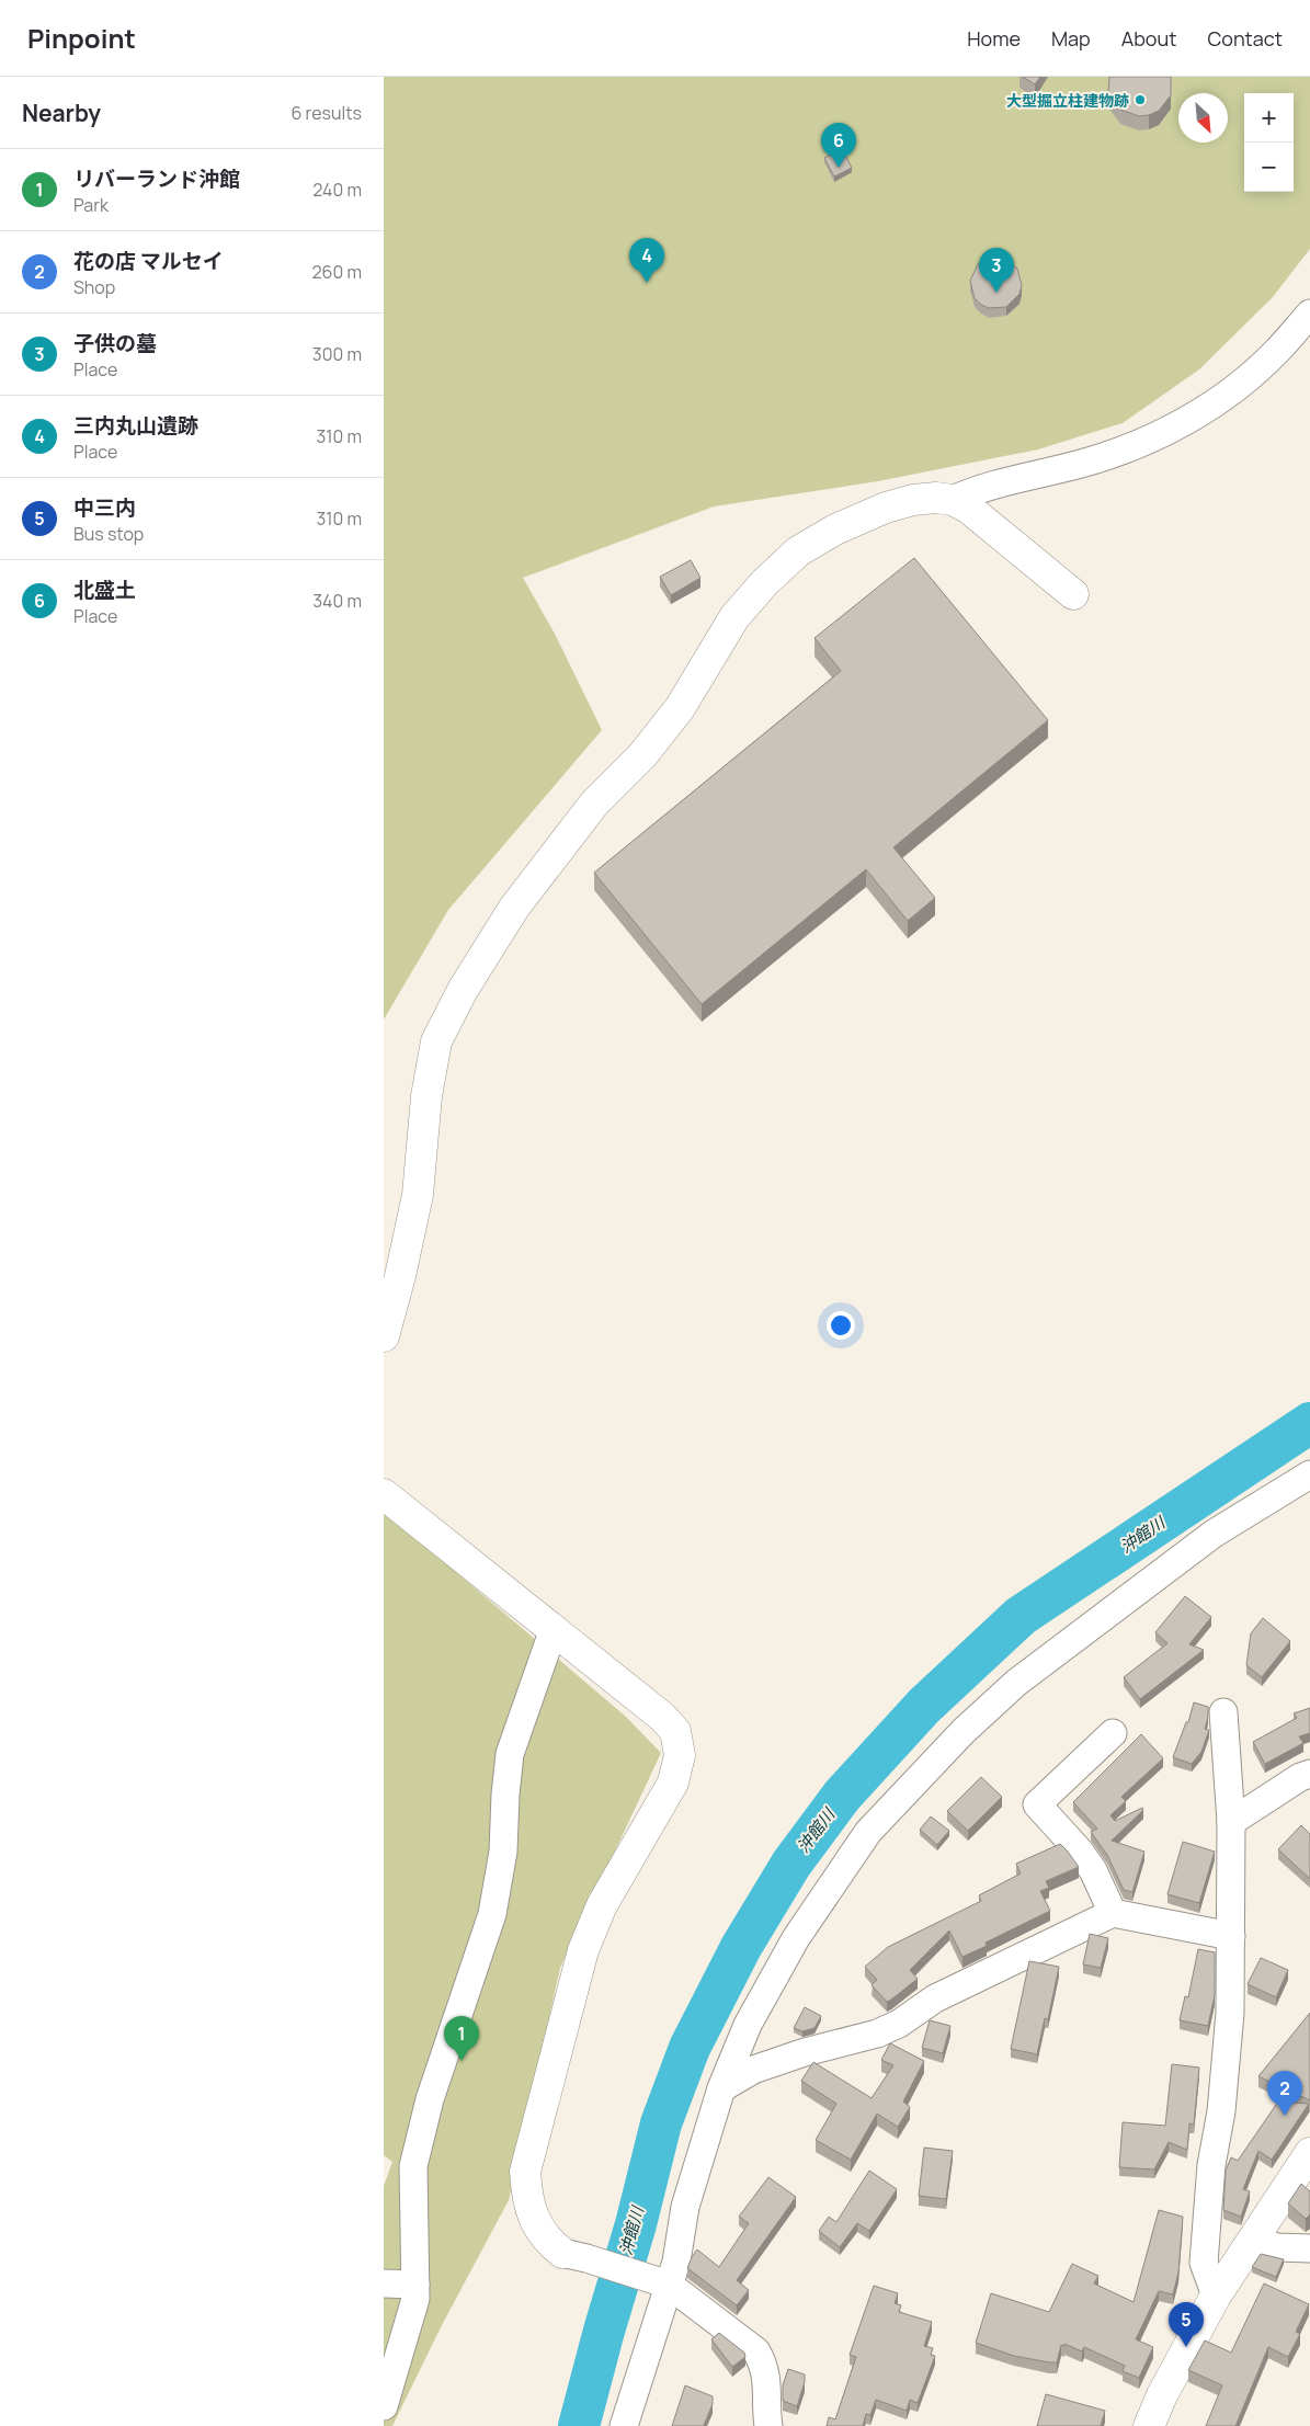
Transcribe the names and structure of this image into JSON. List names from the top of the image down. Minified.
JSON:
{"water":["沖館川"],"places":["大型掘立柱建物跡"],"north":"bottom right","page":{"header":"Pinpoint","nav":["Home","Map","About","Contact"],"heading":["Nearby","6 results"],"map_buttons":["+","−"],"pins":["6","4","3","1","2","5"],"list":[{"mark":"1","name":"リバーランド沖館","note":"Park","value":"240 m"},{"mark":"2","name":"花の店 マルセイ","note":"Shop","value":"260 m"},{"mark":"3","name":"子供の墓","note":"Place","value":"300 m"},{"mark":"4","name":"三内丸山遺跡","note":"Place","value":"310 m"},{"mark":"5","name":"中三内","note":"Bus stop","value":"310 m"},{"mark":"6","name":"北盛土","note":"Place","value":"340 m"}]}}
